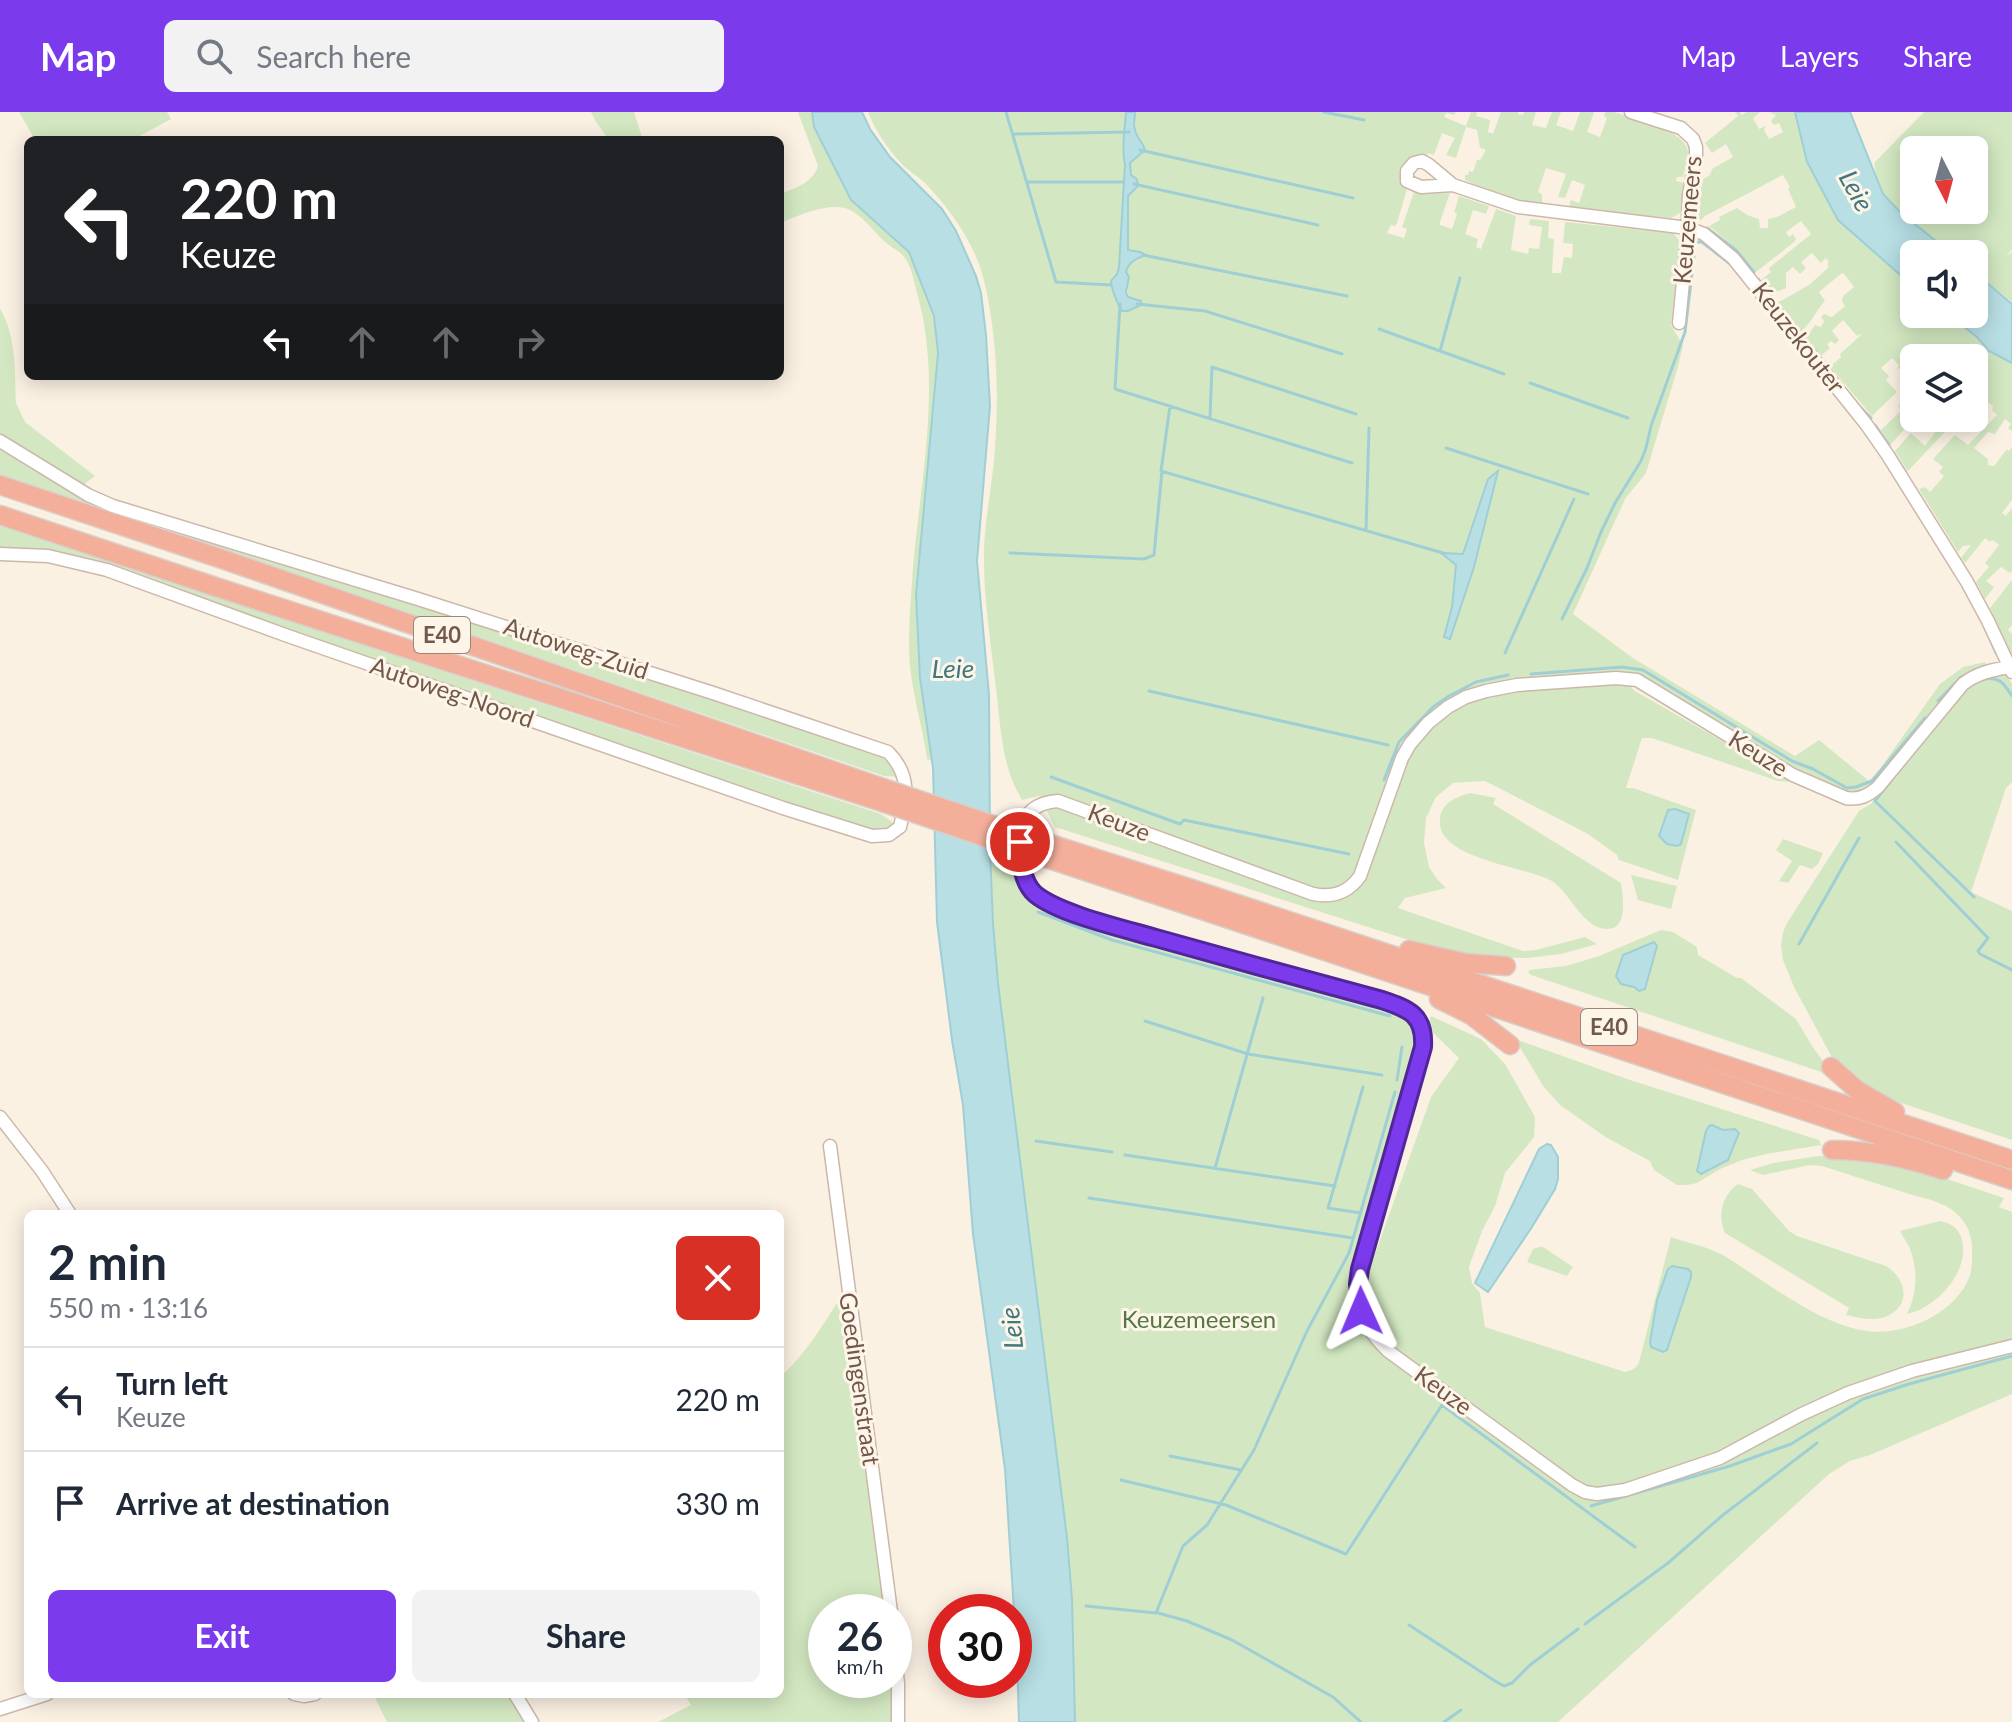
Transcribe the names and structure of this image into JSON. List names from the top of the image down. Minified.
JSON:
{"streets":{"highway":["E40"],"street":["Keuzemeers","Keuzekouter","Autoweg-Zuid","Autoweg-Noord","Keuze","Goedingenstraat"]},"crossings":[["Keuzemeers","Keuzekouter"],["Keuzekouter","Keuze"],["Autoweg-Zuid","Autoweg-Noord"]],"water":["Leie"],"parks":["Keuzemeersen"],"north":"bottom","page":{"header":"Map","search":"Search here","nav":["Map","Layers","Share"],"turn":["220 m","Keuze"],"heading":["2 min","550 m · 13:16"],"list":[{"name":"Turn left","note":"Keuze","value":"220 m"},{"name":"Arrive at destination","value":"330 m"}],"buttons":["Exit","Share"],"speed":"26 km/h","limit":"30"}}
